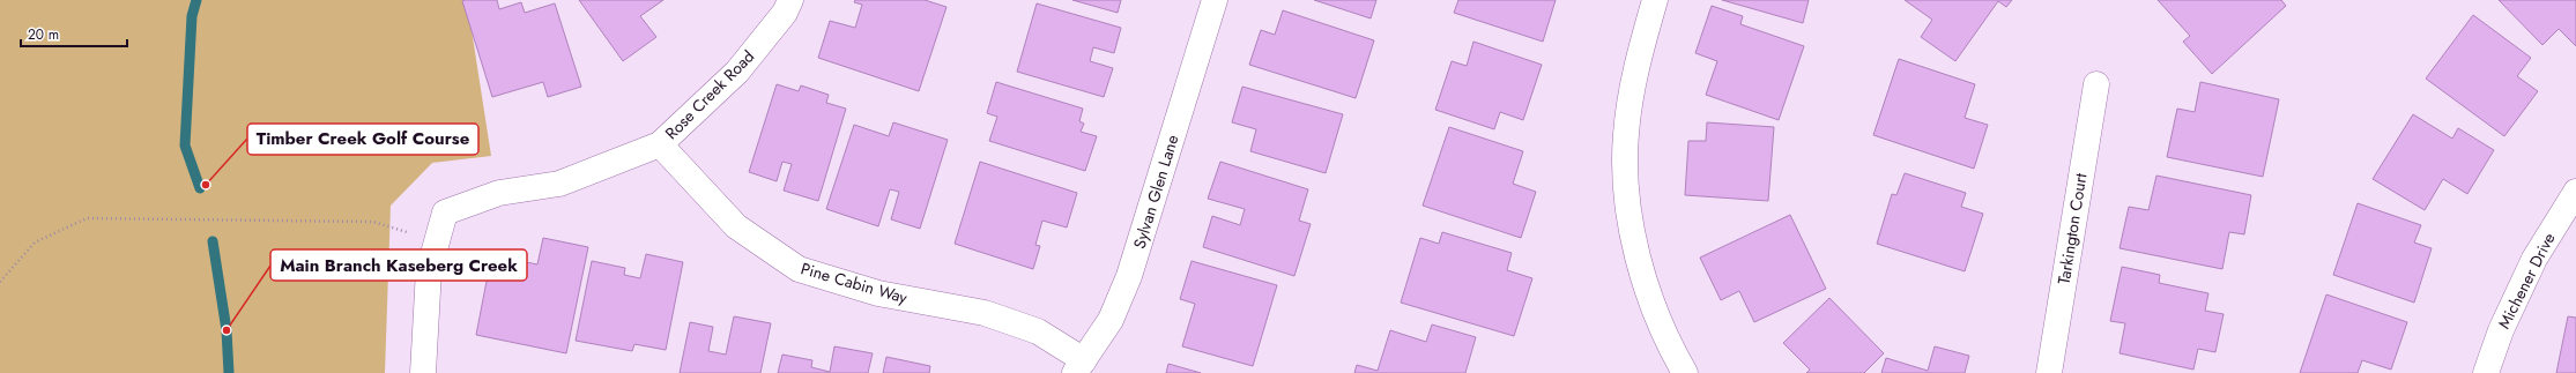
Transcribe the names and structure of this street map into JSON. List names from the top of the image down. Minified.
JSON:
{"streets":{"street":["Rose Creek Road","Sylvan Glen Lane","Tarkington Court","Michener Drive","Pine Cabin Way"]},"crossings":[["Rose Creek Road","Pine Cabin Way"],["Sylvan Glen Lane","Pine Cabin Way"]],"places":["Timber Creek Golf Course","Main Branch Kaseberg Creek"],"scale_bar":"20 m"}
